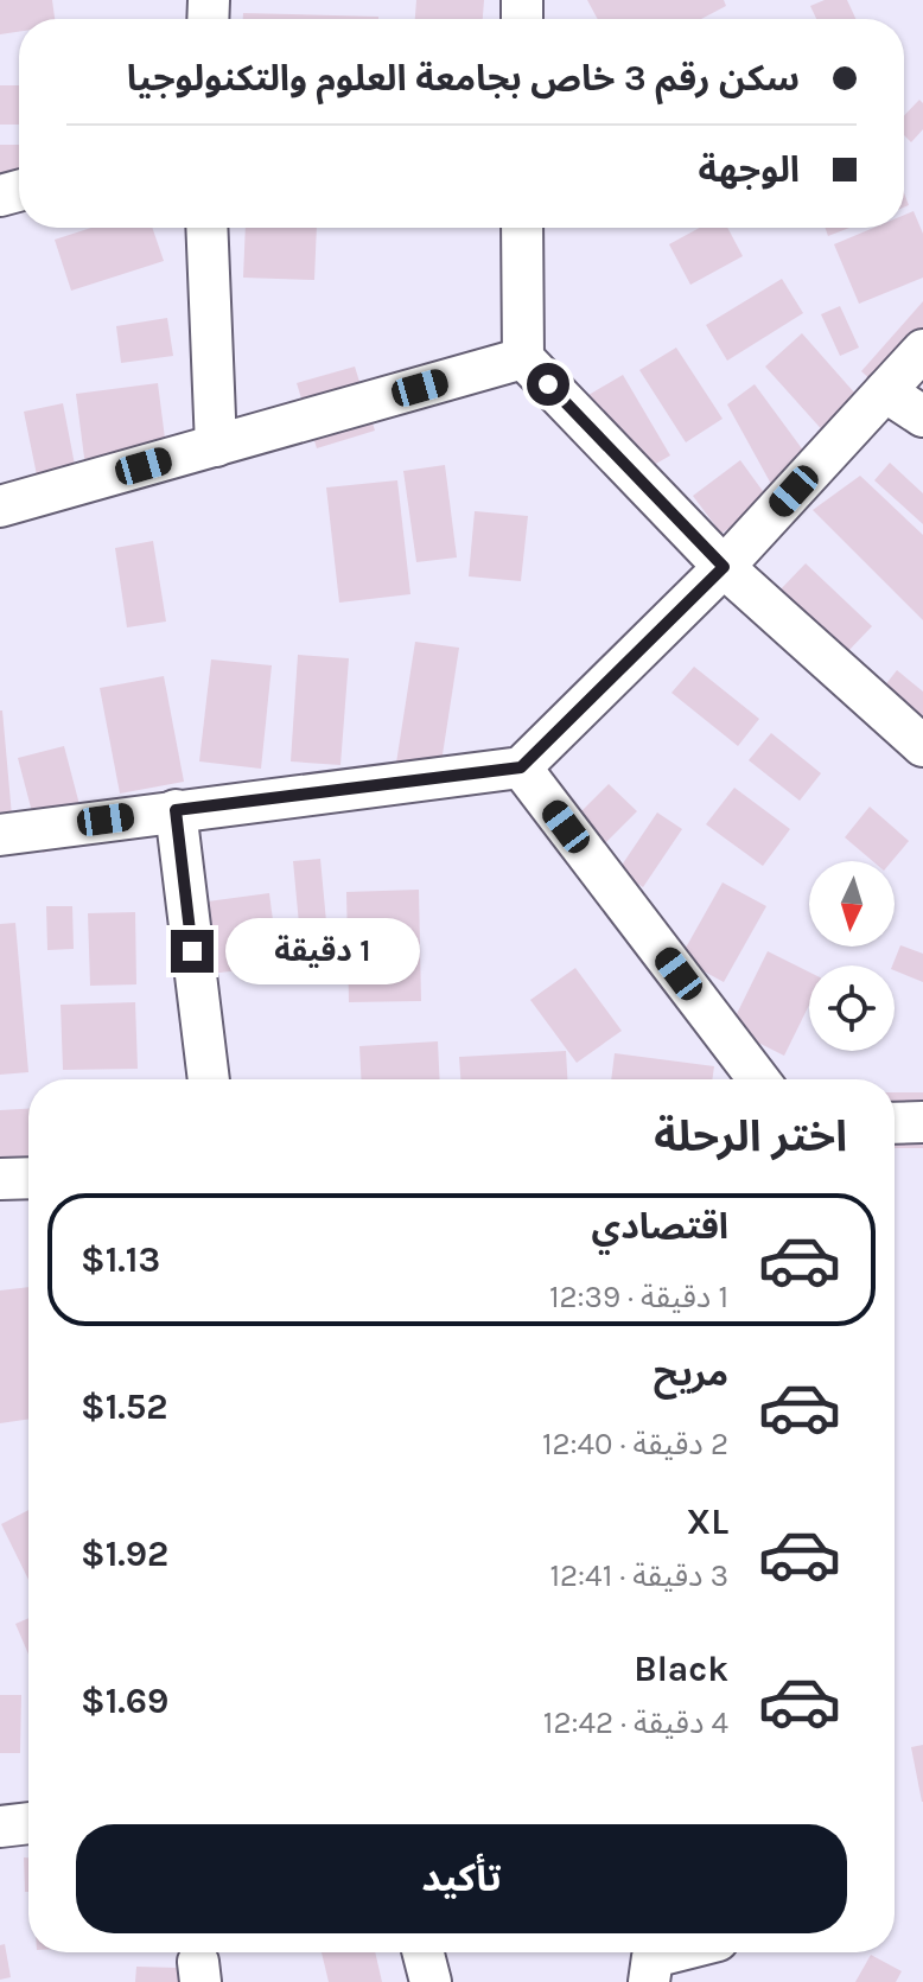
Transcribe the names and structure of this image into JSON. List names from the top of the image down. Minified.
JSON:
{"north":"bottom","page":{"banner":["سكن رقم 3 خاص بجامعة العلوم والتكنولوجيا","الوجهة"],"bubble":"1 دقيقة","heading":"اختر الرحلة","list":[{"name":"اقتصادي","note":"1 دقيقة · 12:39","value":"$1.13"},{"name":"مريح","note":"2 دقيقة · 12:40","value":"$1.52"},{"name":"XL","note":"3 دقيقة · 12:41","value":"$1.92"},{"name":"Black","note":"4 دقيقة · 12:42","value":"$1.69"}],"buttons":"تأكيد"}}
